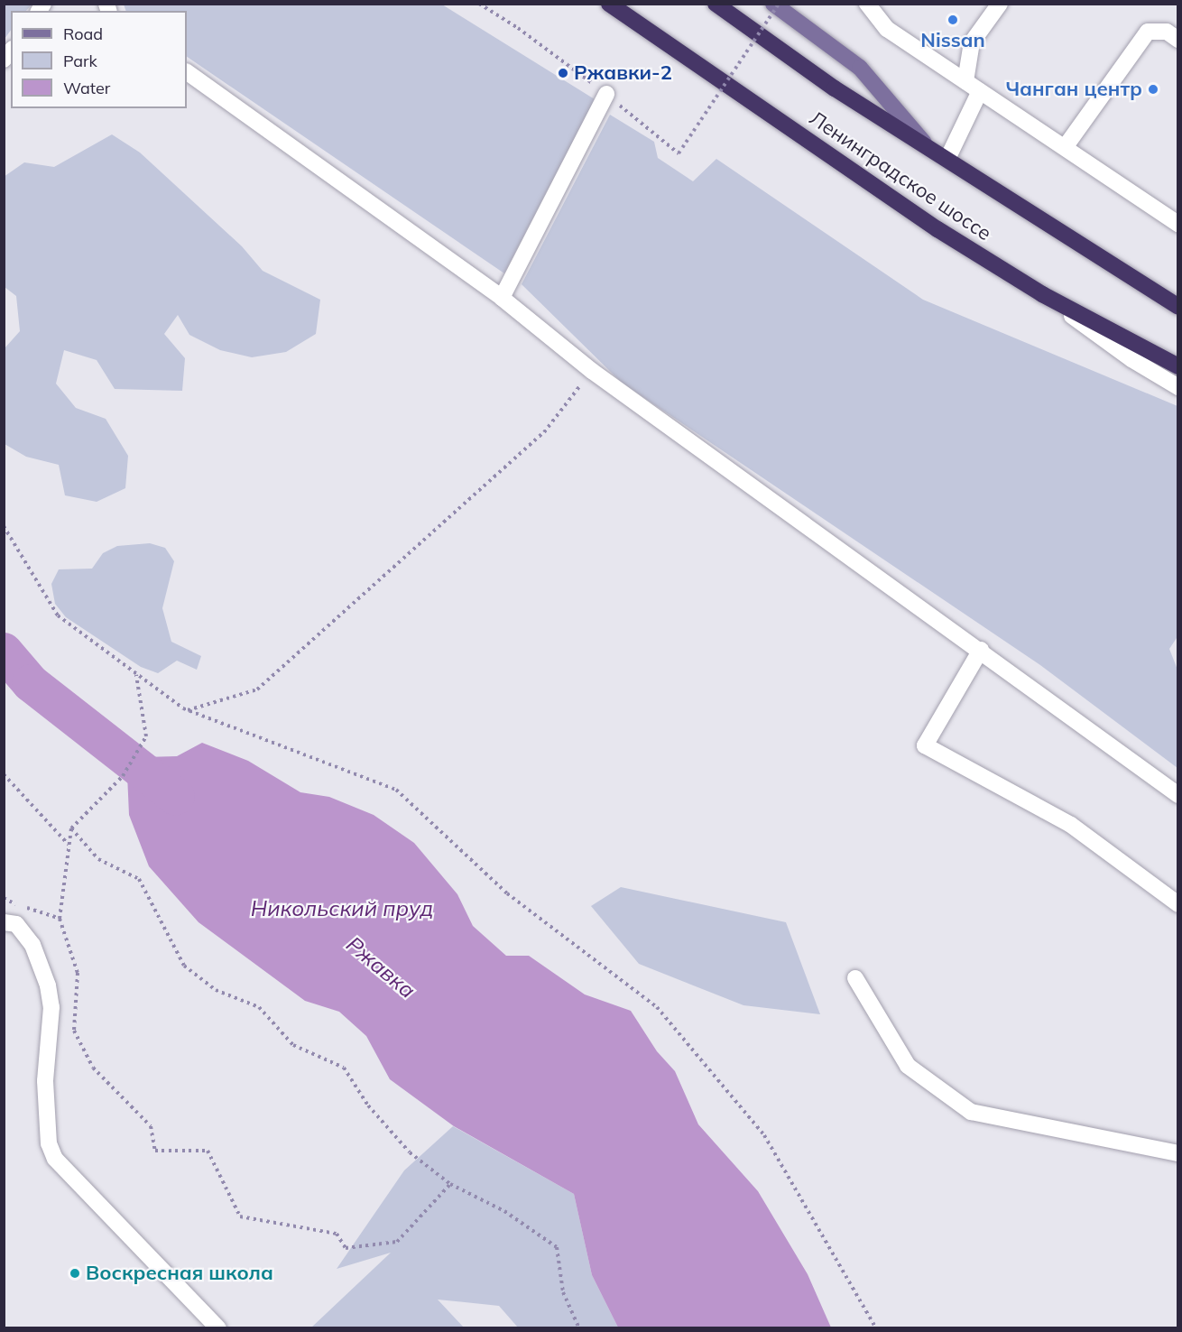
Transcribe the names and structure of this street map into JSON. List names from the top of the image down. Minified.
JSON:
{"streets":{"highway":["Ленинградское шоссе"]},"water":["Никольский пруд","Ржавка"],"places":["Nissan","Ржавки-2","Чанган центр","Воскресная школа"],"legend":["Road","Park","Water"]}
